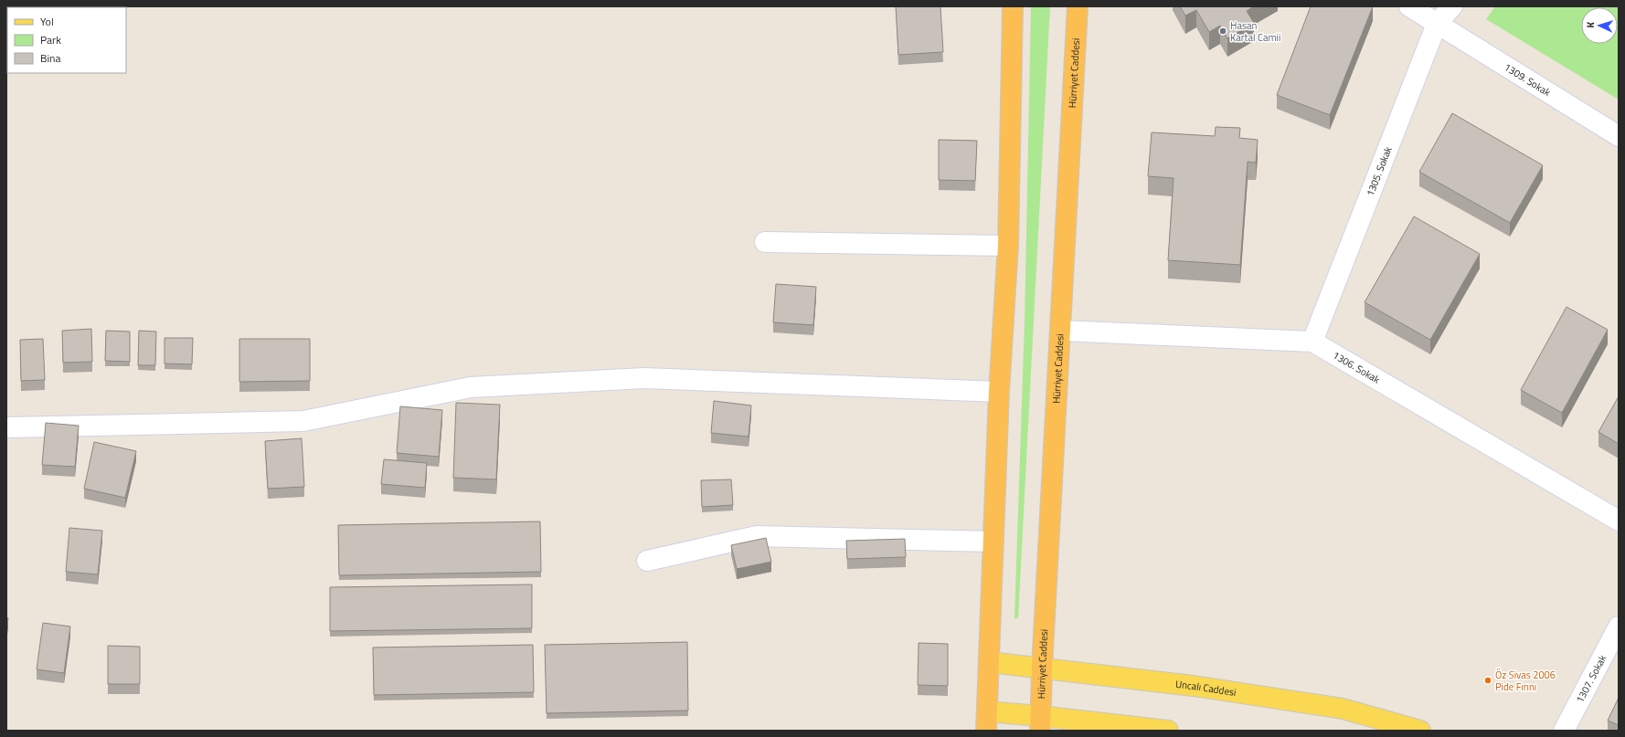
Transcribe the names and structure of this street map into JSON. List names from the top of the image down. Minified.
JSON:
{"streets":{"highway":["Hürriyet Caddesi"],"main road":["Uncalı Caddesi"],"street":["1309. Sokak","1305. Sokak","1306. Sokak","1307. Sokak"]},"crossings":[["Hürriyet Caddesi","1306. Sokak"],["Hürriyet Caddesi","Uncalı Caddesi"],["1309. Sokak","1305. Sokak"],["1305. Sokak","1306. Sokak"]],"places":["Hasan Kartal Camii","Öz Sivas 2006 Pide Fırını"],"legend":["Yol","Park","Bina"],"north":"left"}
